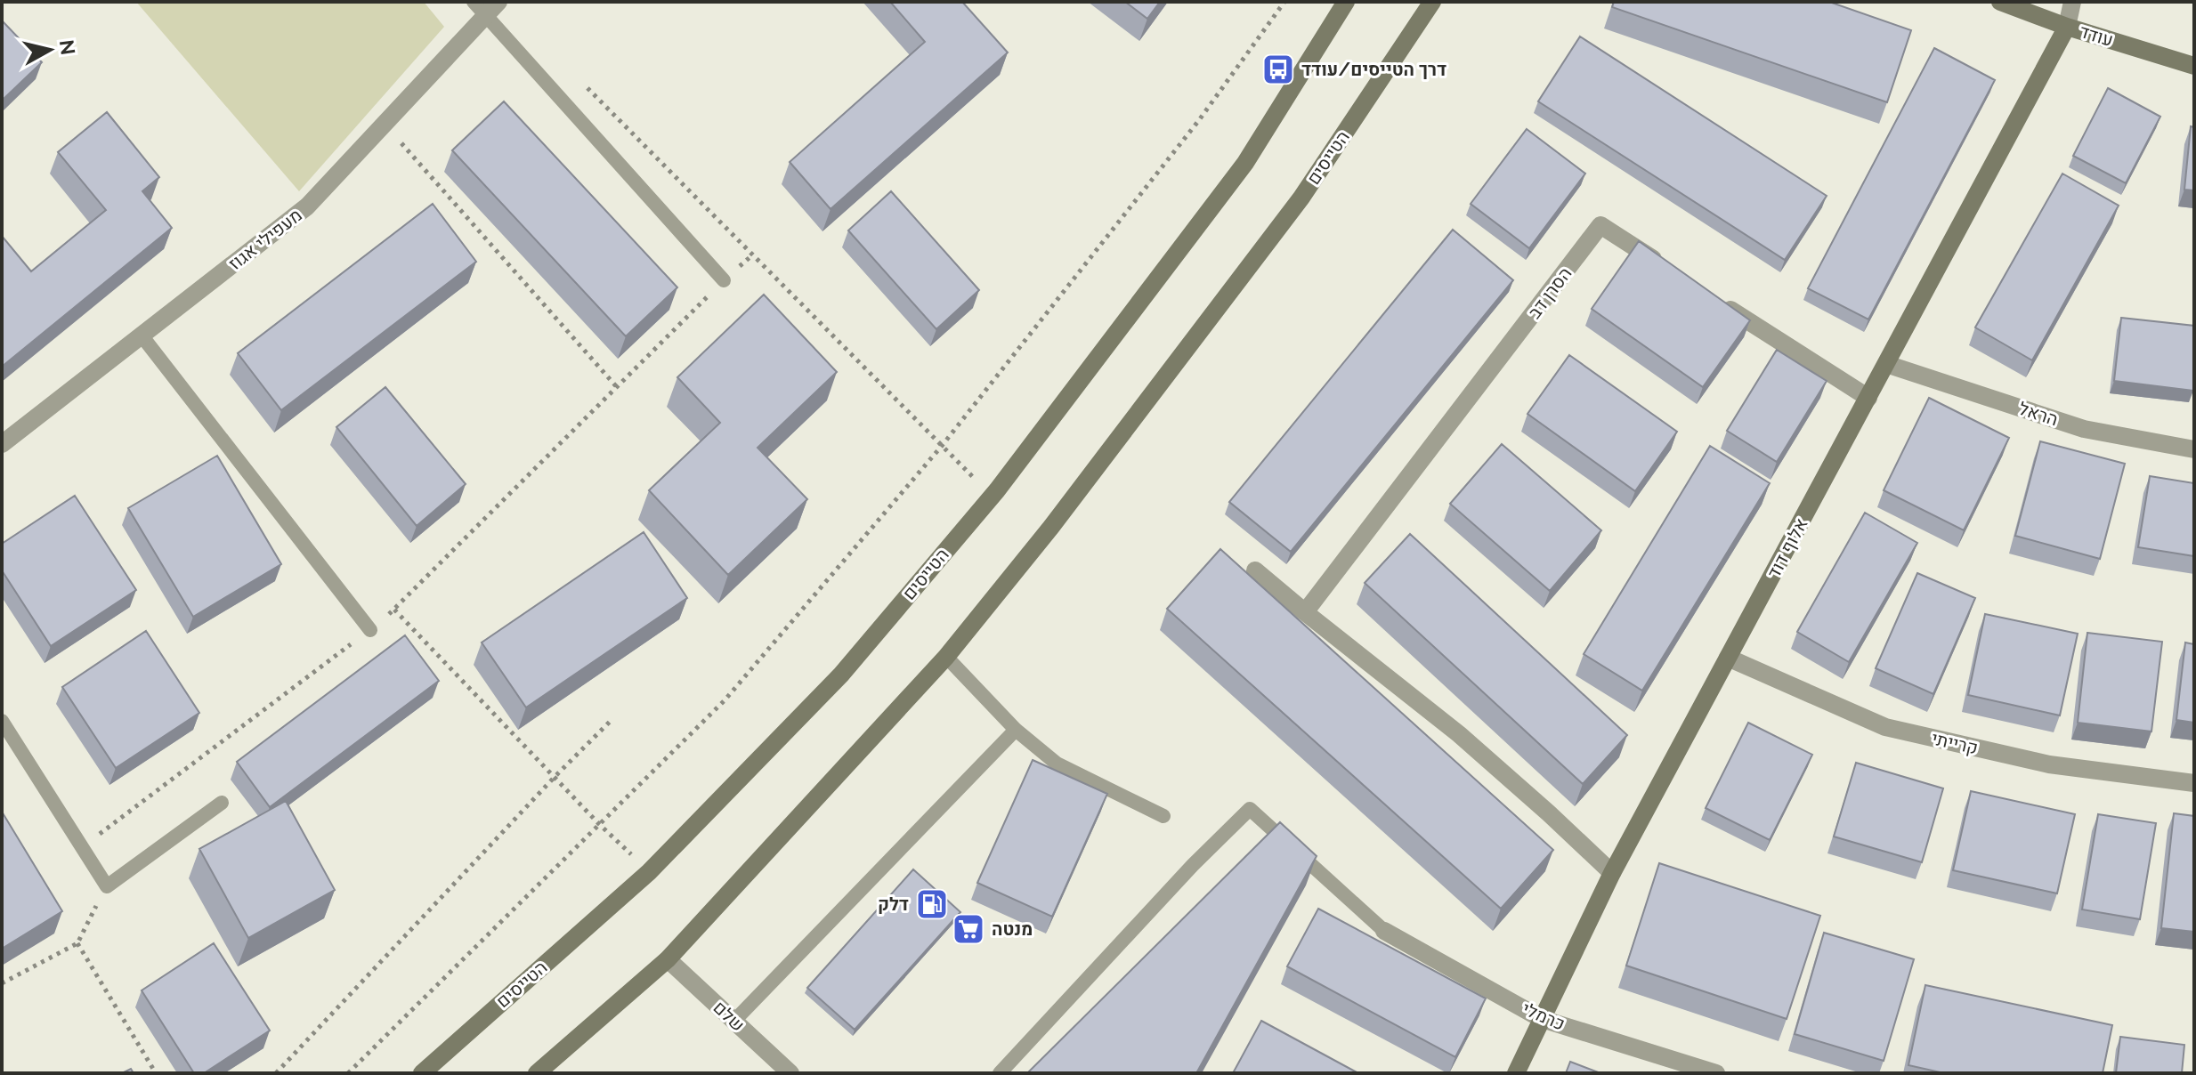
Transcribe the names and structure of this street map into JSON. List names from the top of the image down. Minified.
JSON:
{"streets":{"main road":["עודד","הטייסים","אלוף דוד"],"street":["מעפילי אגוז","הסרן דב","הראל","קרייתי","שלם","כרמלי"]},"crossings":[["עודד","אלוף דוד"],["הטייסים","שלם"],["הראל","אלוף דוד"],["אלוף דוד","קרייתי"],["אלוף דוד","כרמלי"]],"places":{"bus stop":["דרך הטייסים/עודד"],"fuel station":["דלק"],"supermarket":["מנטה"]},"north":"right"}
